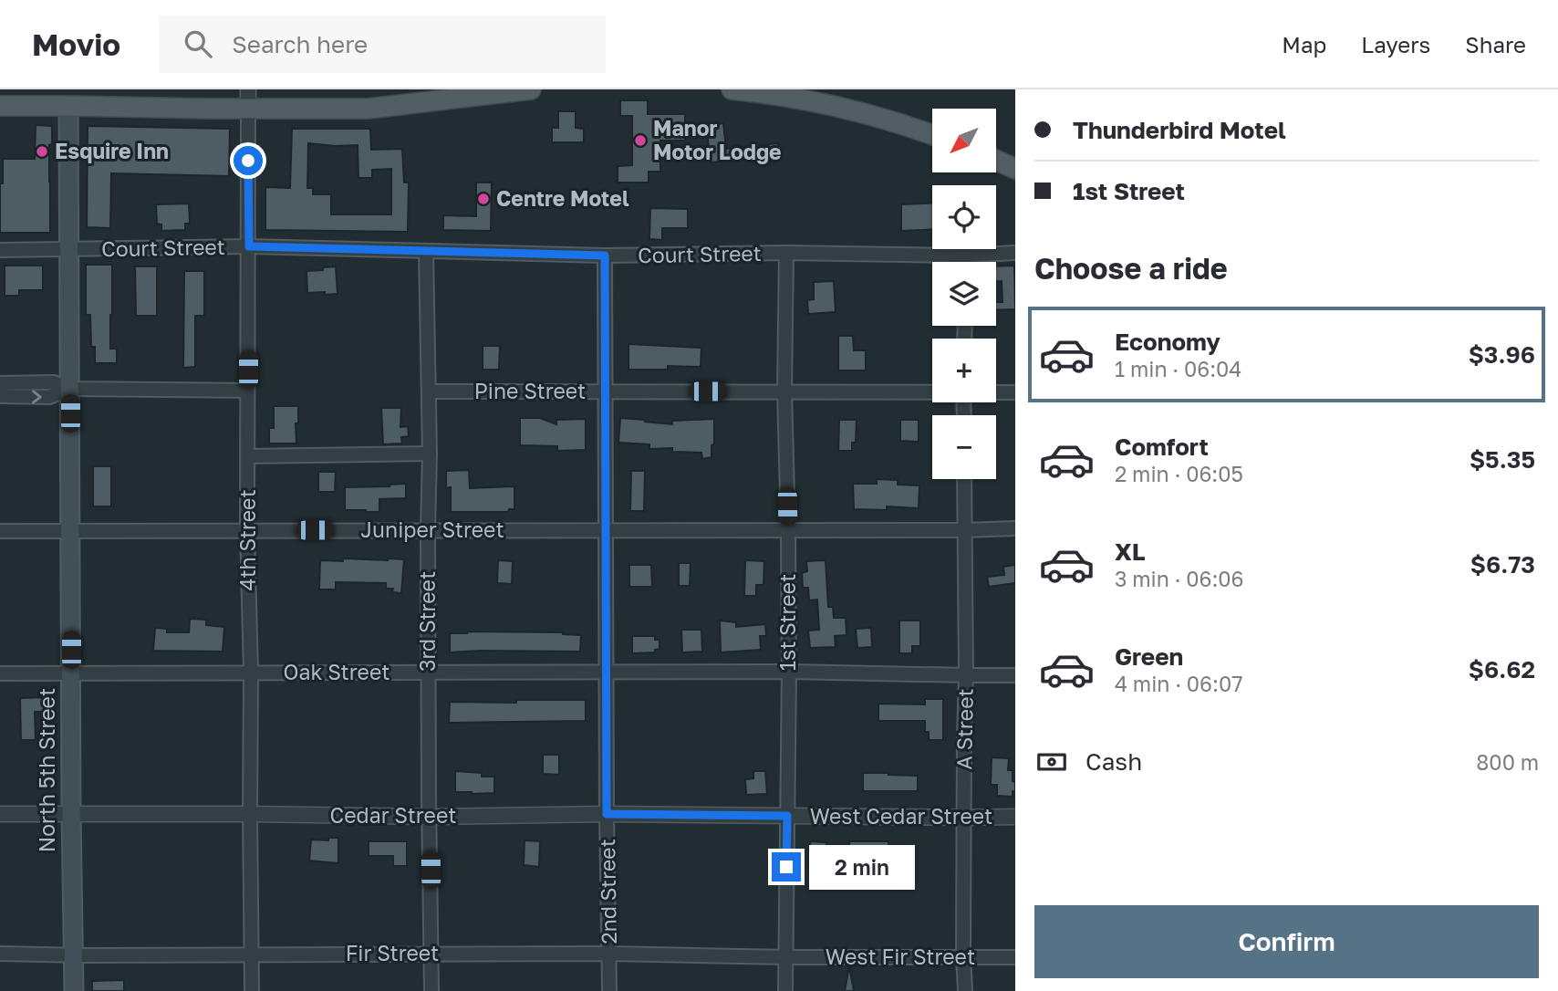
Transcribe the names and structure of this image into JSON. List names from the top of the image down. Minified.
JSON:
{"streets":{"main road":["North 5th Street"],"street":["Court Street","Pine Street","Juniper Street","4th Street","3rd Street","1st Street","Oak Street","A Street","Cedar Street","West Cedar Street","2nd Street","Fir Street","West Fir Street"]},"crossings":[["Court Street","4th Street"],["Court Street","3rd Street"],["Court Street","1st Street"],["Court Street","North 5th Street"],["Court Street","2nd Street"],["Pine Street","3rd Street"],["Pine Street","1st Street"],["Pine Street","2nd Street"],["Juniper Street","4th Street"],["Juniper Street","3rd Street"],["Juniper Street","1st Street"],["Juniper Street","A Street"],["Juniper Street","North 5th Street"],["Juniper Street","2nd Street"],["4th Street","Oak Street"],["4th Street","Cedar Street"],["4th Street","Fir Street"],["3rd Street","Oak Street"],["3rd Street","Cedar Street"],["3rd Street","Fir Street"],["1st Street","Oak Street"],["1st Street","Cedar Street"],["1st Street","West Cedar Street"],["1st Street","Fir Street"],["1st Street","West Fir Street"],["Oak Street","A Street"],["Oak Street","North 5th Street"],["Oak Street","2nd Street"],["A Street","West Cedar Street"],["A Street","West Fir Street"],["North 5th Street","Cedar Street"],["North 5th Street","Fir Street"],["Cedar Street","West Cedar Street"],["Cedar Street","2nd Street"],["2nd Street","Fir Street"],["Fir Street","West Fir Street"]],"places":["Manor Motor Lodge","Esquire Inn","Centre Motel"],"north":"bottom left","page":{"header":"Movio","search":"Search here","nav":["Map","Layers","Share"],"banner":["Thunderbird Motel","1st Street"],"map_buttons":["+","−"],"heading":"Choose a ride","list":[{"name":"Economy","note":"1 min · 06:04","value":"$3.96"},{"name":"Comfort","note":"2 min · 06:05","value":"$5.35"},{"name":"XL","note":"3 min · 06:06","value":"$6.73"},{"name":"Green","note":"4 min · 06:07","value":"$6.62"}],"pay":["Cash","800 m"],"bubble":"2 min","buttons":"Confirm"}}
